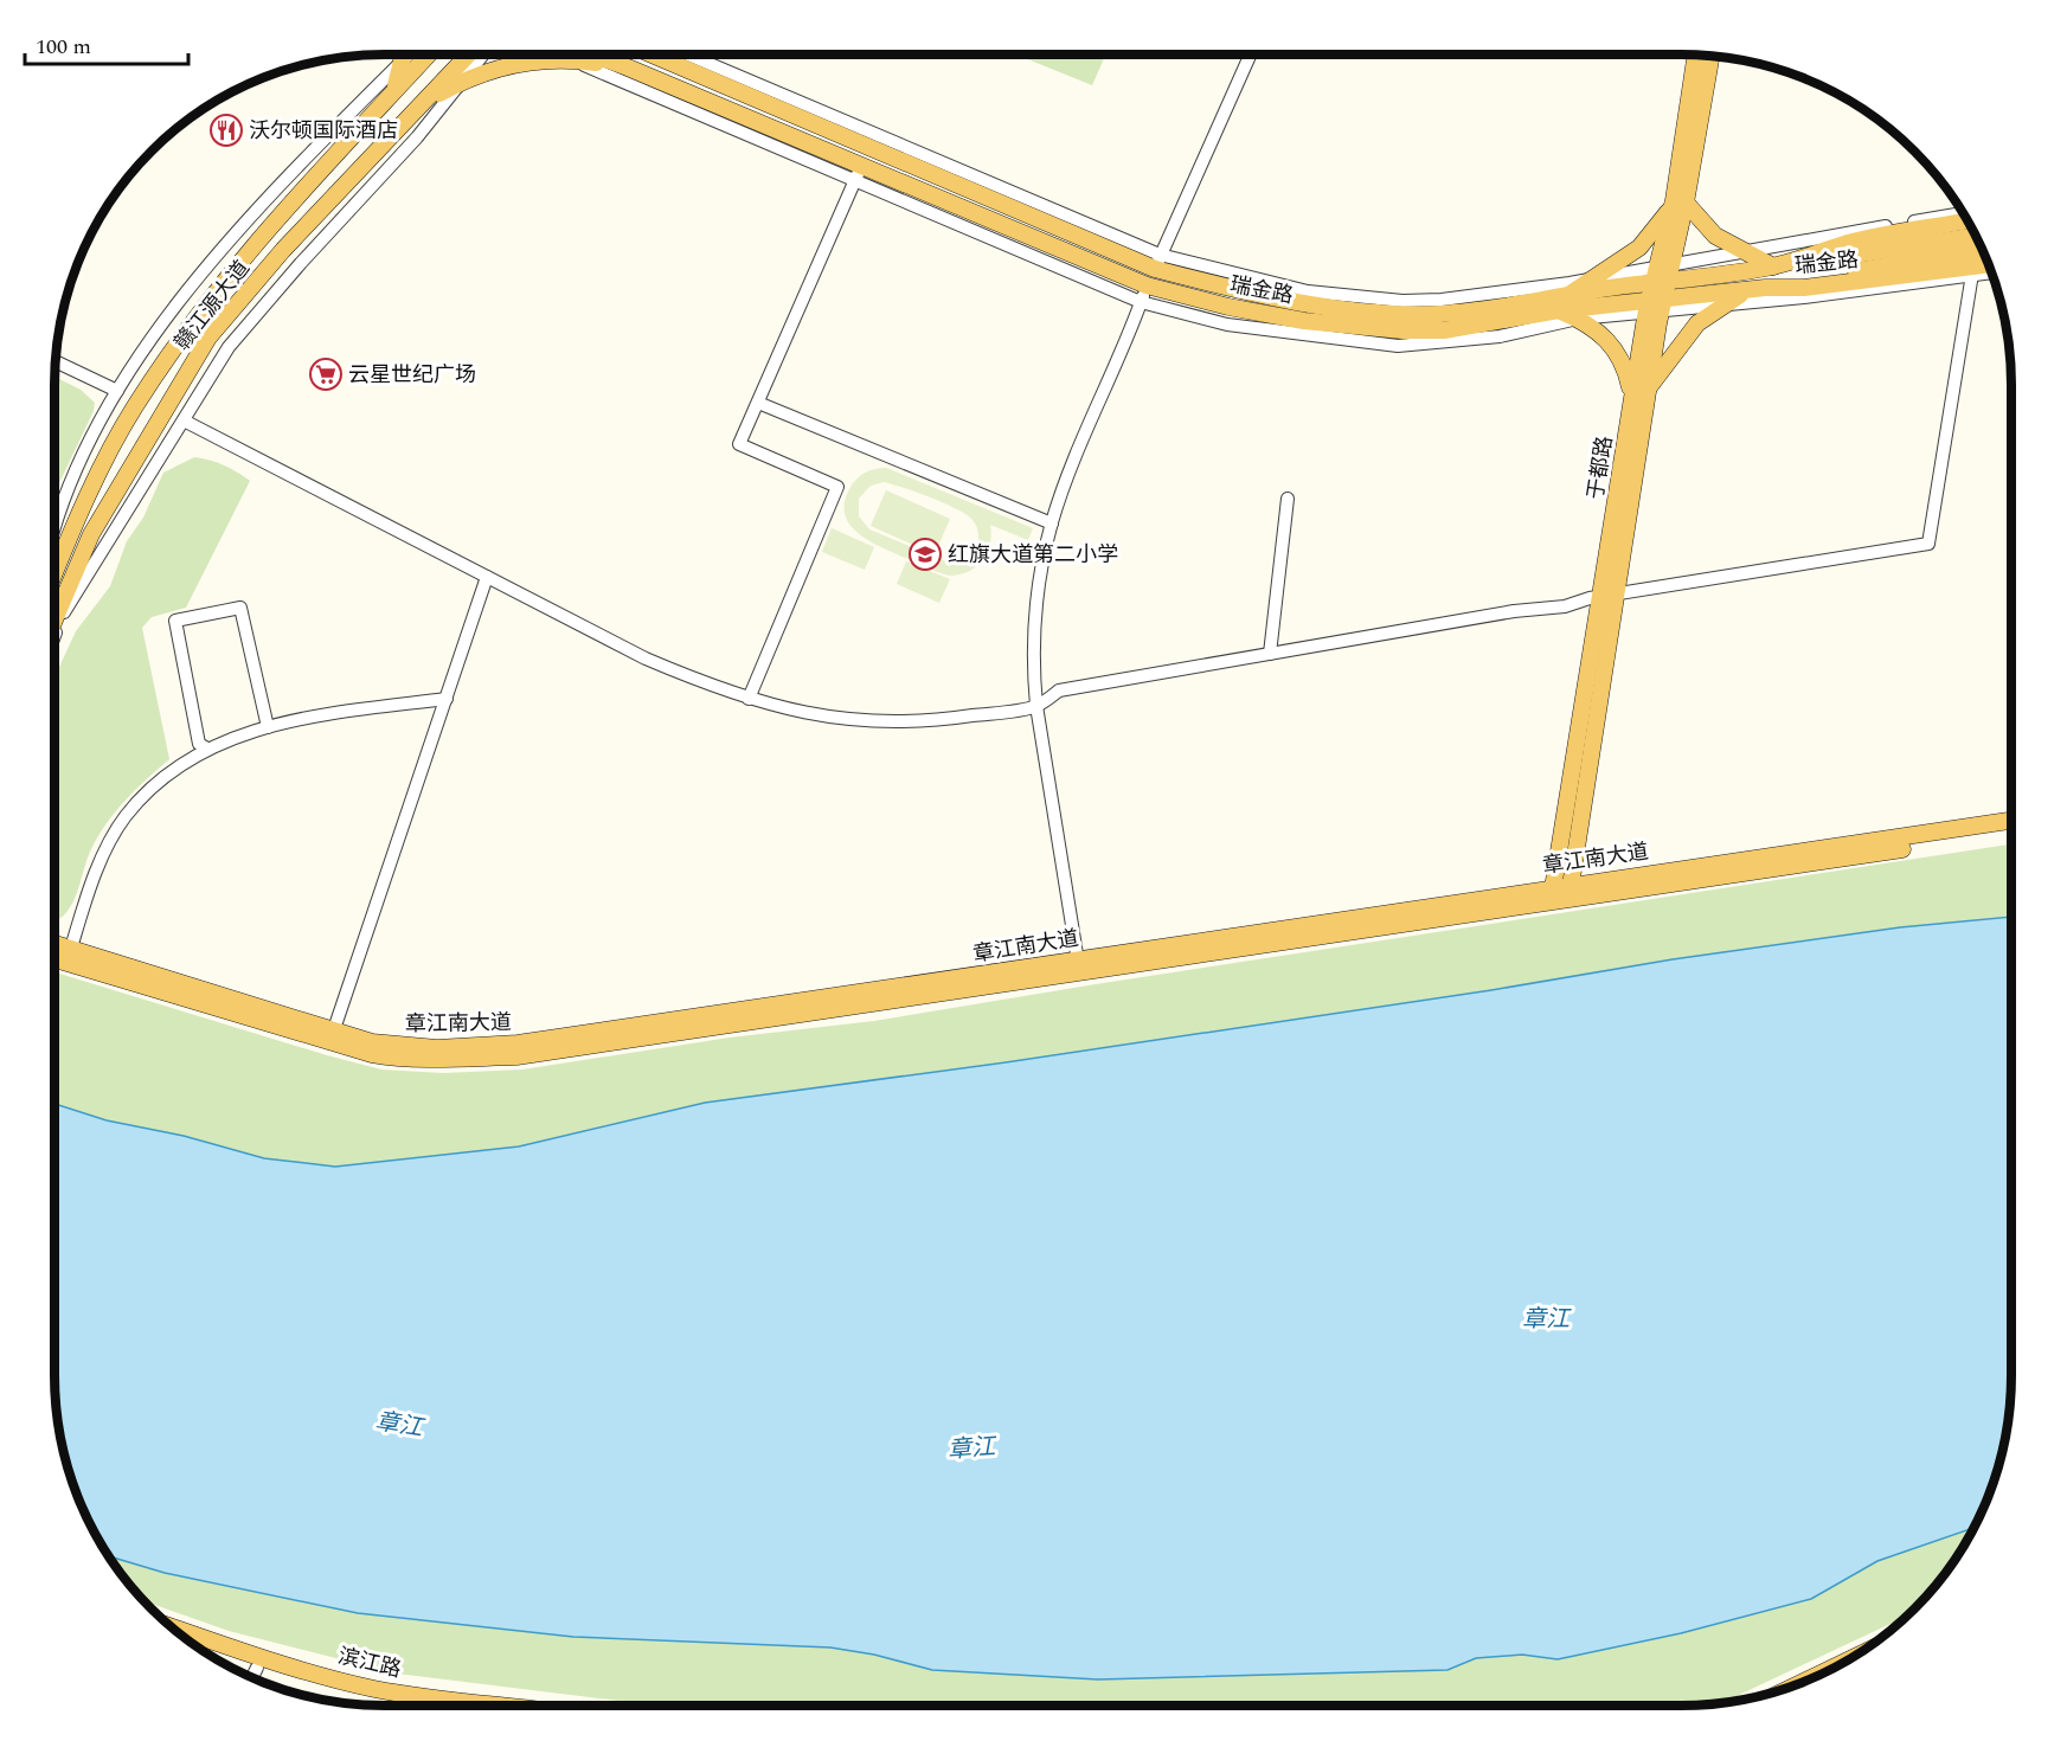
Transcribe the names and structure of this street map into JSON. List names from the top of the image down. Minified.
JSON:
{"streets":{"main road":["瑞金路","赣江源大道","于都路","章江南大道","滨江路"]},"crossings":[["瑞金路","于都路"],["于都路","章江南大道"]],"water":["章江"],"places":{"restaurant":["沃尔顿国际酒店"],"supermarket":["云星世纪广场"],"school or university":["红旗大道第二小学"]},"scale_bar":"100 m"}
